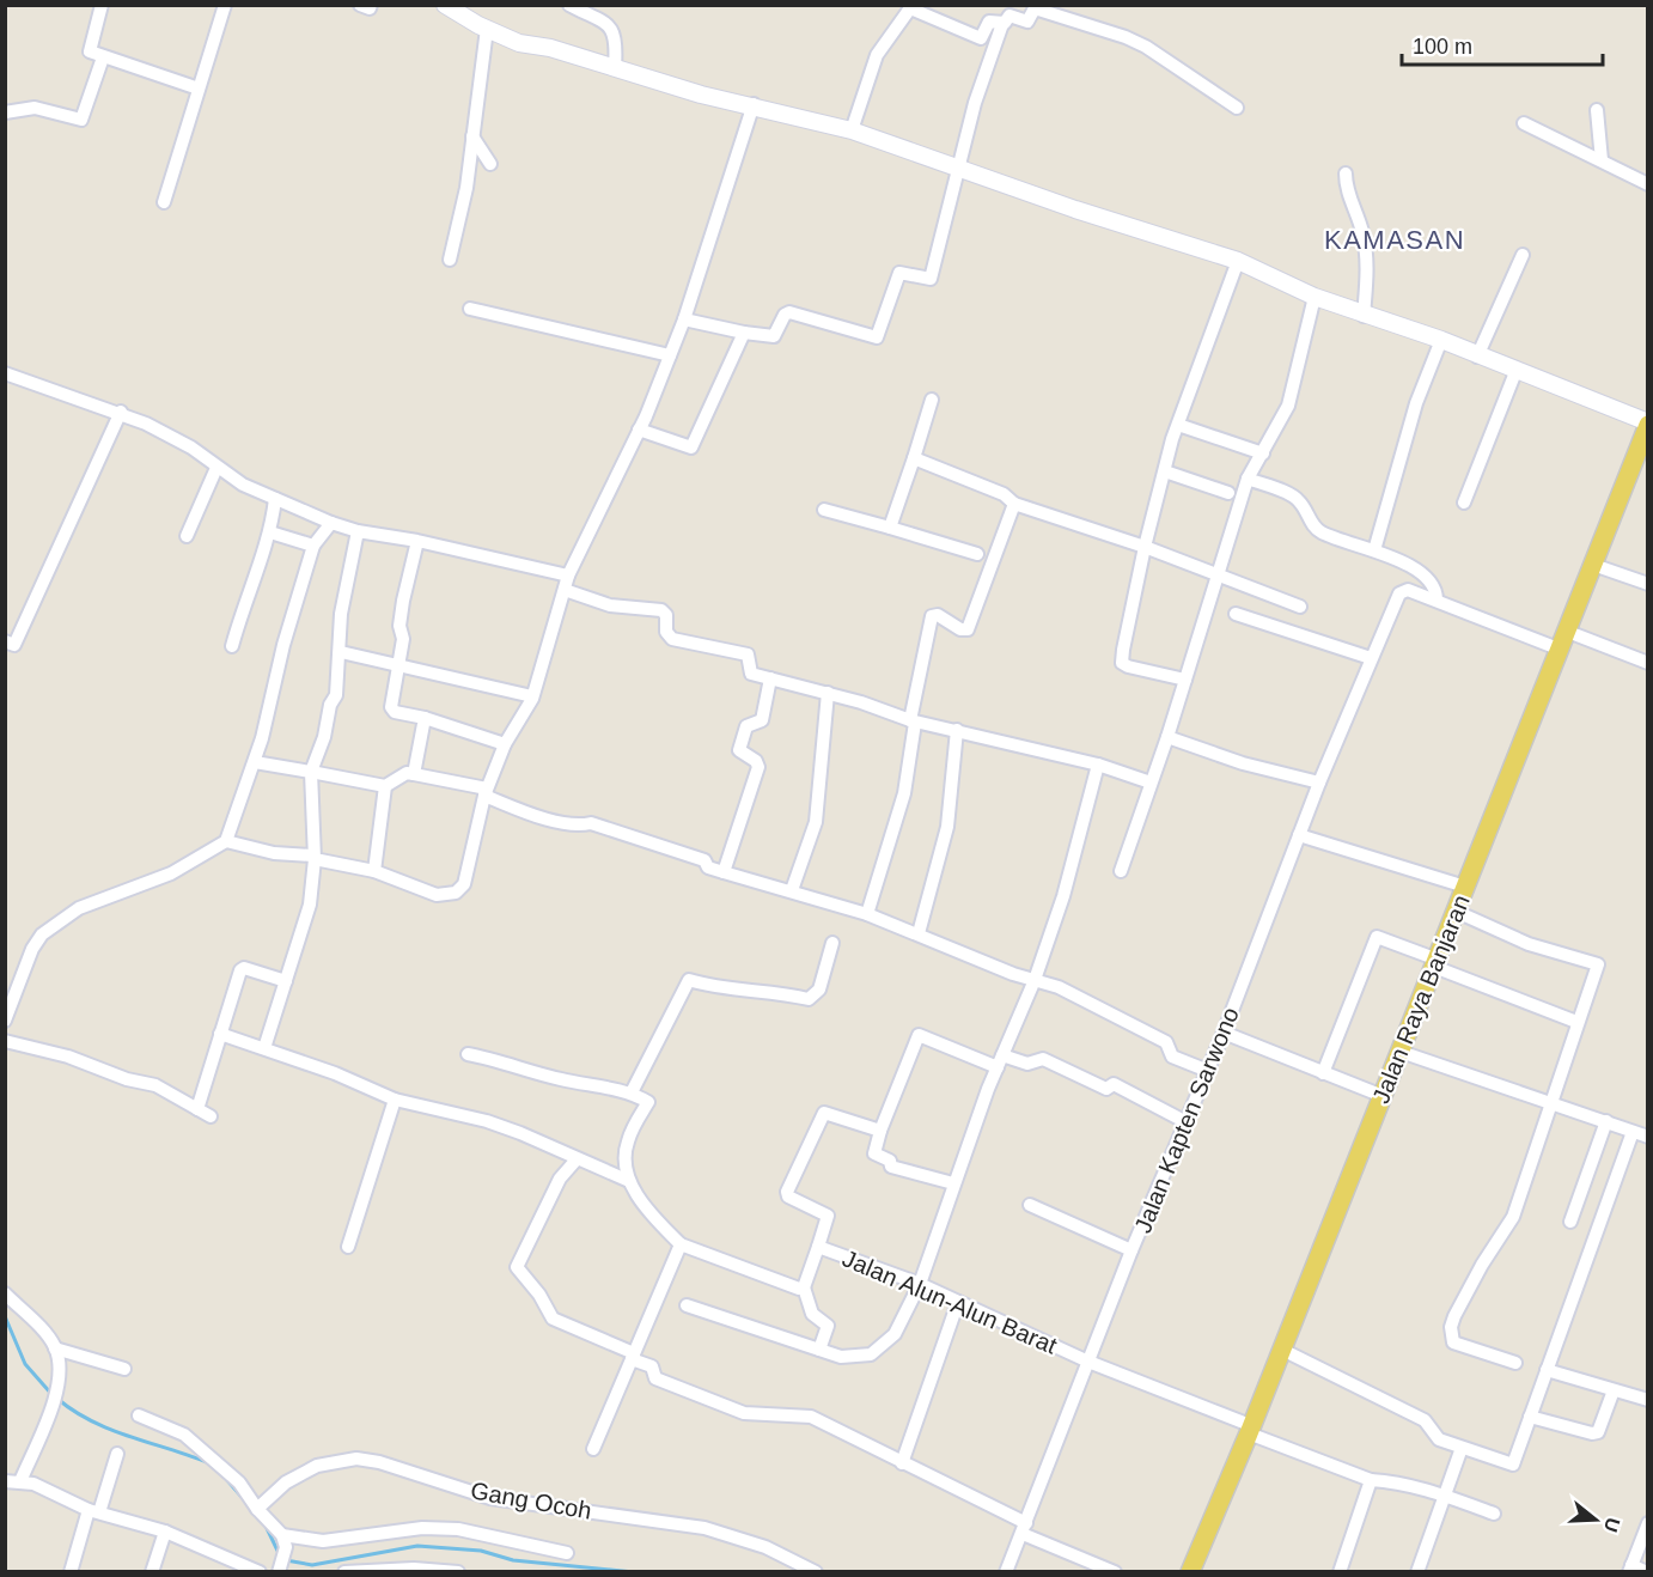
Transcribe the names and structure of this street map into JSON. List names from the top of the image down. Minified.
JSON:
{"streets":{"main road":["Jalan Raya Banjaran"],"street":["Jalan Kapten Sarwono","Jalan Alun-Alun Barat","Gang Ocoh"]},"crossings":[["Jalan Raya Banjaran","Jalan Alun-Alun Barat"],["Jalan Kapten Sarwono","Jalan Alun-Alun Barat"]],"districts":["KAMASAN"],"scale_bar":"100 m","north":"right"}
